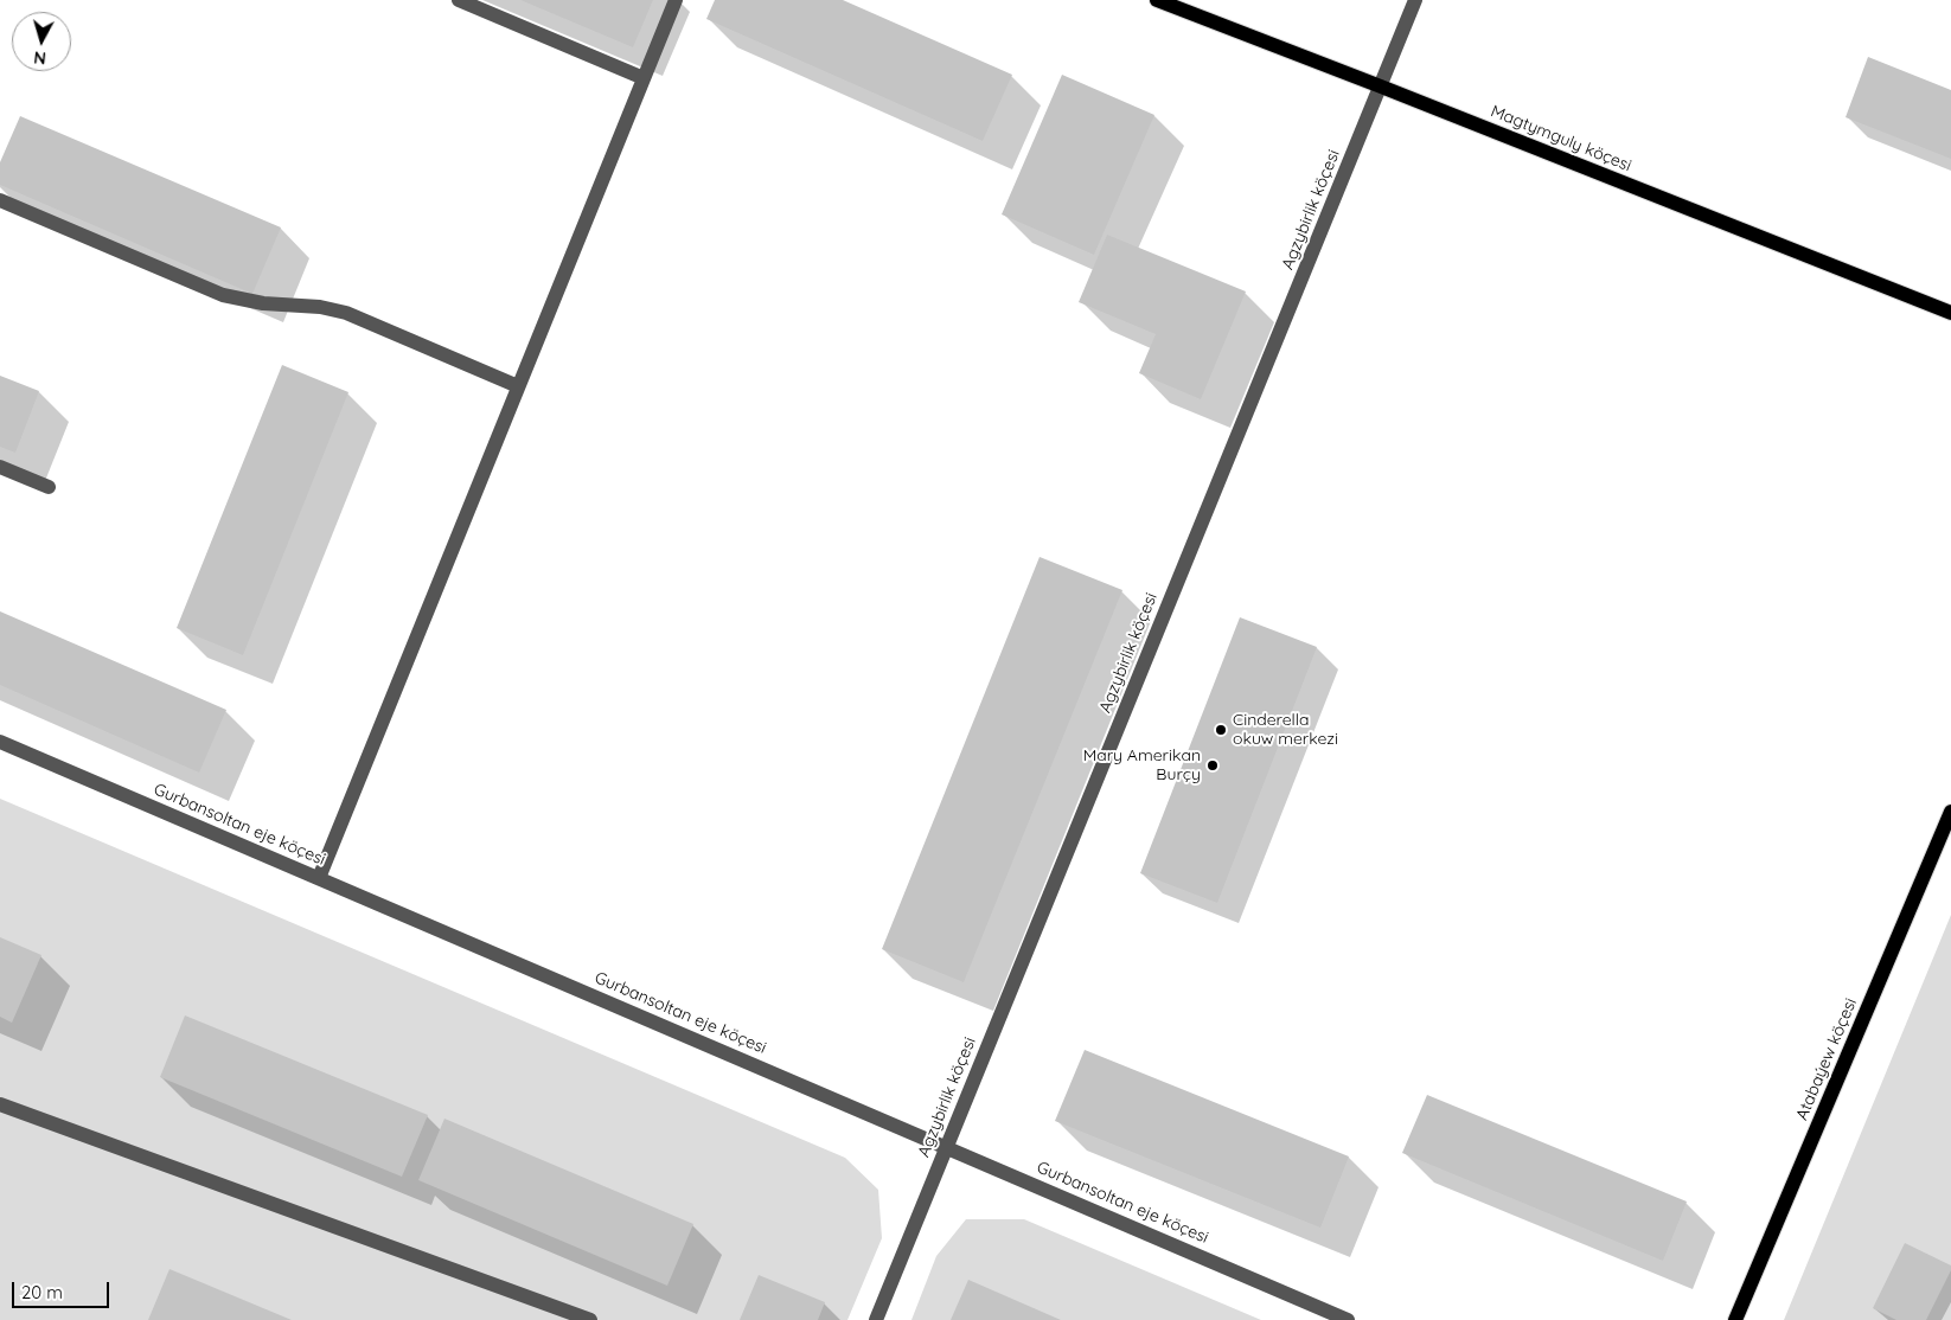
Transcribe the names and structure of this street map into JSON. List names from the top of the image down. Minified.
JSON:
{"streets":{"main road":["Magtymguly köçesi","Atabaýew köçesi"],"street":["Agzybirlik köçesi","Gurbansoltan eje köçesi"]},"crossings":[["Magtymguly köçesi","Agzybirlik köçesi"],["Agzybirlik köçesi","Gurbansoltan eje köçesi"]],"places":["Cinderella okuw merkezi","Mary Amerikan Burçy"],"scale_bar":"20 m","north":"bottom"}
